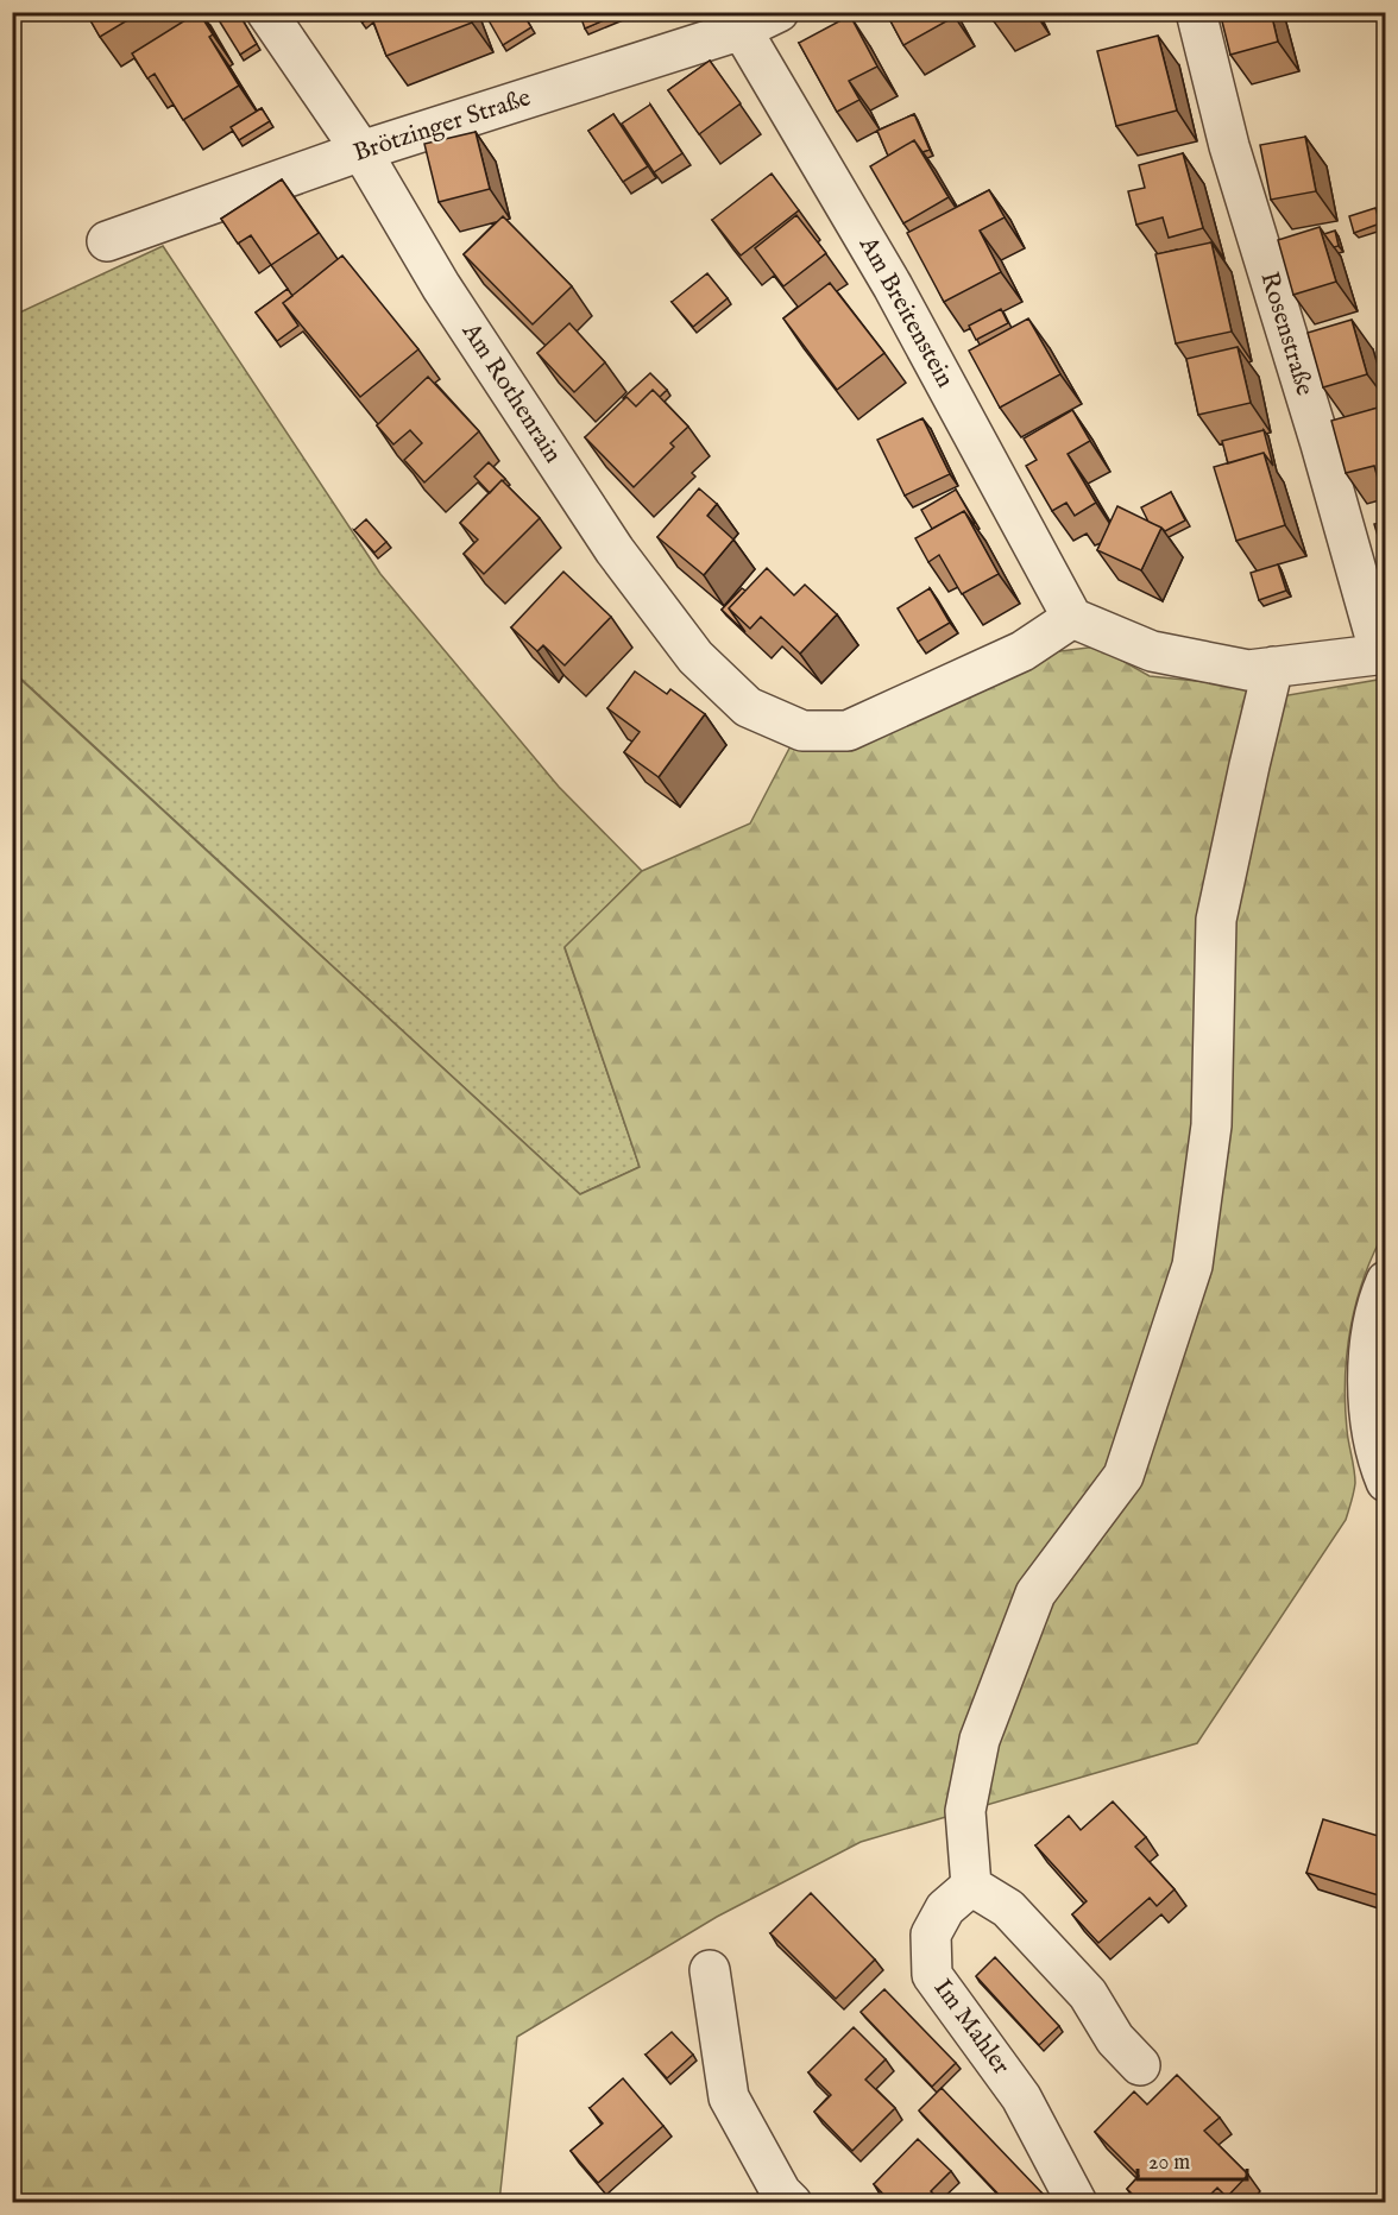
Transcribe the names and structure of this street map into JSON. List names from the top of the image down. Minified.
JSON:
{"streets":{"street":["Brötzinger Straße","Am Breitenstein","Rosenstraße","Am Rothenrain","Im Mahler"]},"crossings":[["Brötzinger Straße","Am Breitenstein"],["Brötzinger Straße","Am Rothenrain"],["Am Breitenstein","Am Rothenrain"]],"scale_bar":"20 m"}
